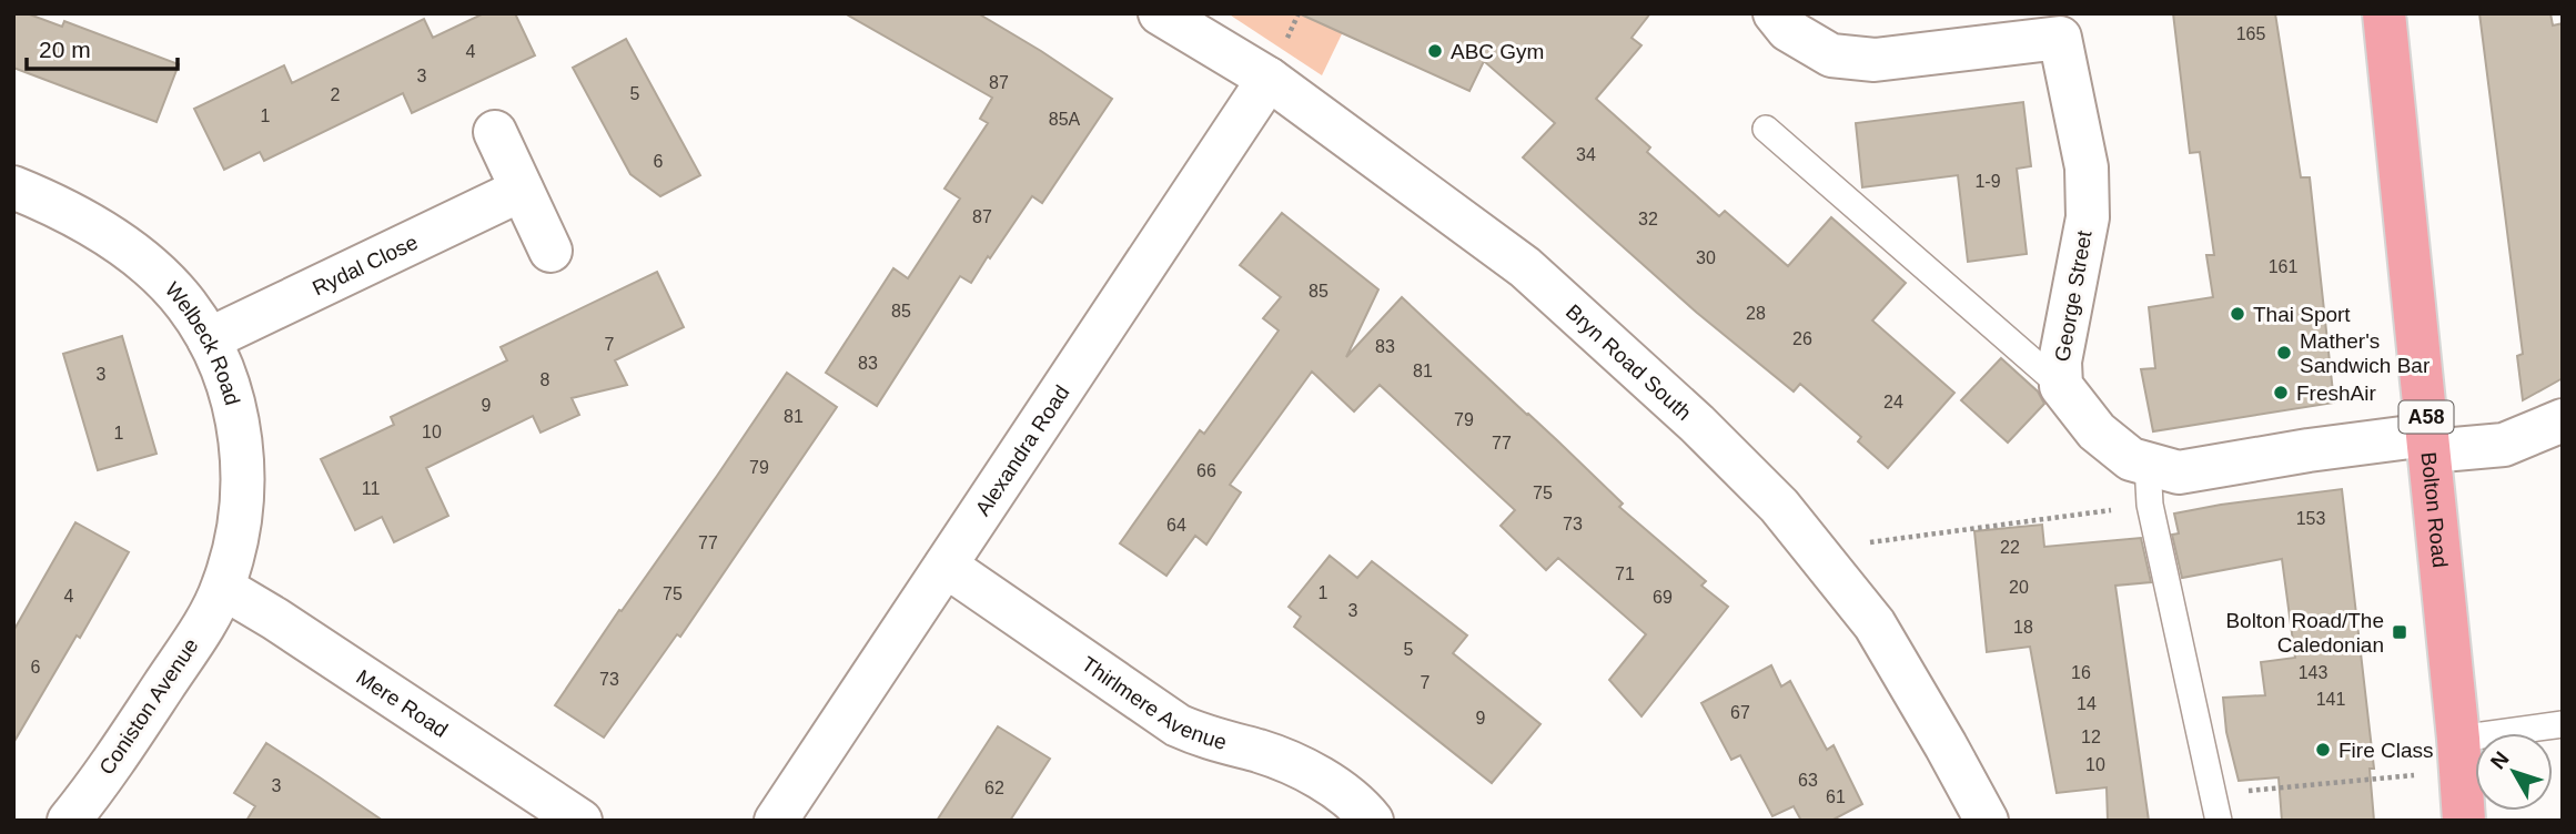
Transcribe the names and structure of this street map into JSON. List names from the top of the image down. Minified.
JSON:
{"streets":{"main road":["A58","Bolton Road"],"street":["Rydal Close","George Street","Welbeck Road","Bryn Road South","Alexandra Road","Thirlmere Avenue","Mere Road","Coniston Avenue"]},"crossings":[["Rydal Close","Welbeck Road"],["George Street","Bolton Road"],["Welbeck Road","Mere Road"],["Welbeck Road","Coniston Avenue"],["Bryn Road South","Alexandra Road"],["Alexandra Road","Thirlmere Avenue"],["Mere Road","Coniston Avenue"]],"places":{"other":["ABC Gym","Thai Sport","Mather's Sandwich Bar","FreshAir","Fire Class"],"transit":["Bolton Road/The Caledonian"]},"house_numbers":["165","4","3","87","5","2","1","85A","34","6","1-9","87","32","30","161","85","85","28","26","7","83","83","81","3","8","24","9","81","79","10","1","77","79","66","11","75","153","73","64","77","22","71","20","1","75","4","69","3","18","5","6","16","143","73","7","141","14","67","9","12","10","63","3","62","61"],"scale_bar":"20 m","north":"top left"}
